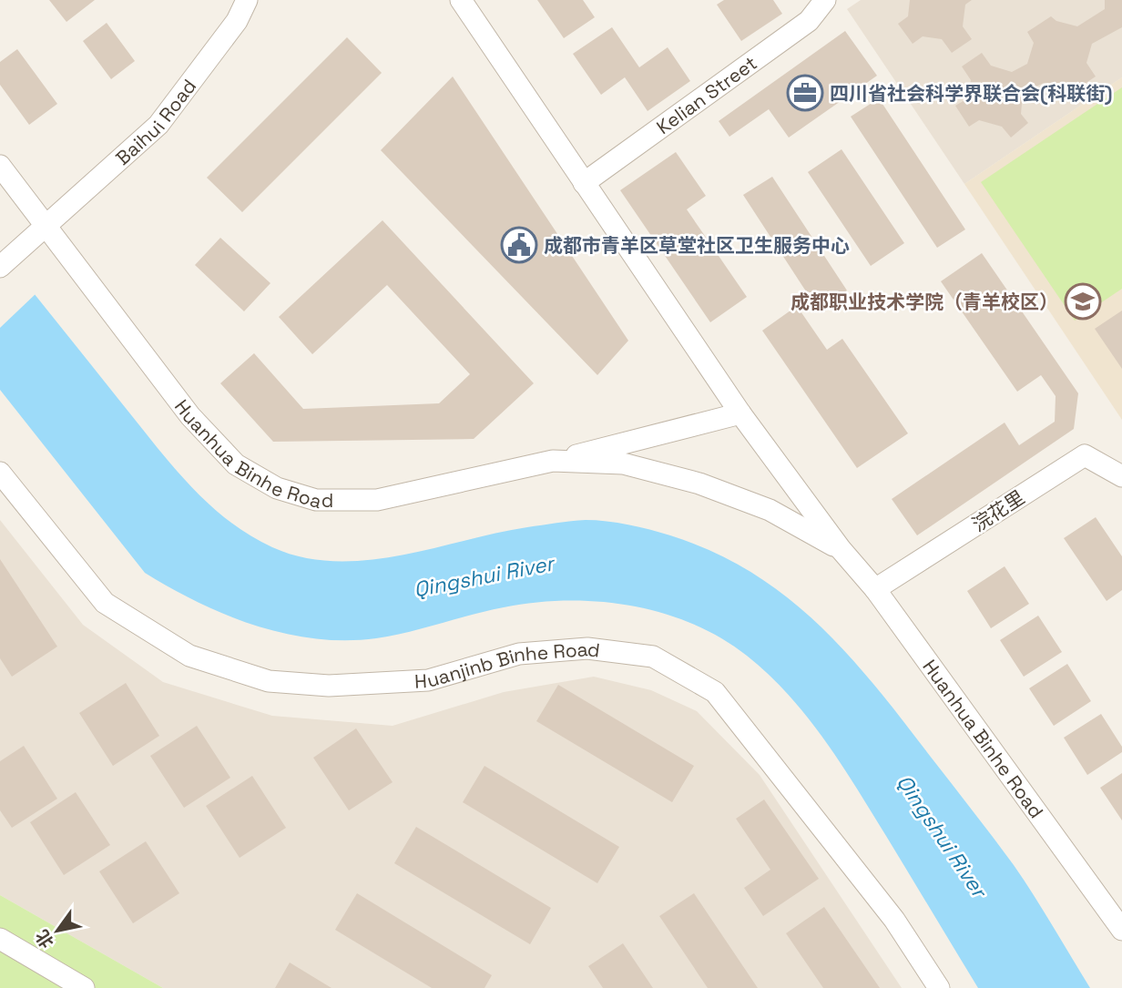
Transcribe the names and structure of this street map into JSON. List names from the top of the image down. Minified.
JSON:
{"streets":{"street":["Kelian Street","Baihui Road","Huanhua Binhe Road","浣花里","Huanjinb Binhe Road"]},"crossings":[["Kelian Street","Huanhua Binhe Road"],["Baihui Road","Huanhua Binhe Road"],["Huanhua Binhe Road","浣花里"]],"water":["Qingshui River"],"places":{"office":["四川省社会科学界联合会(科联街)"],"public building":["成都市青羊区草堂社区卫生服务中心"],"school or university":["成都职业技术学院（青羊校区）"]},"north":"bottom left"}
